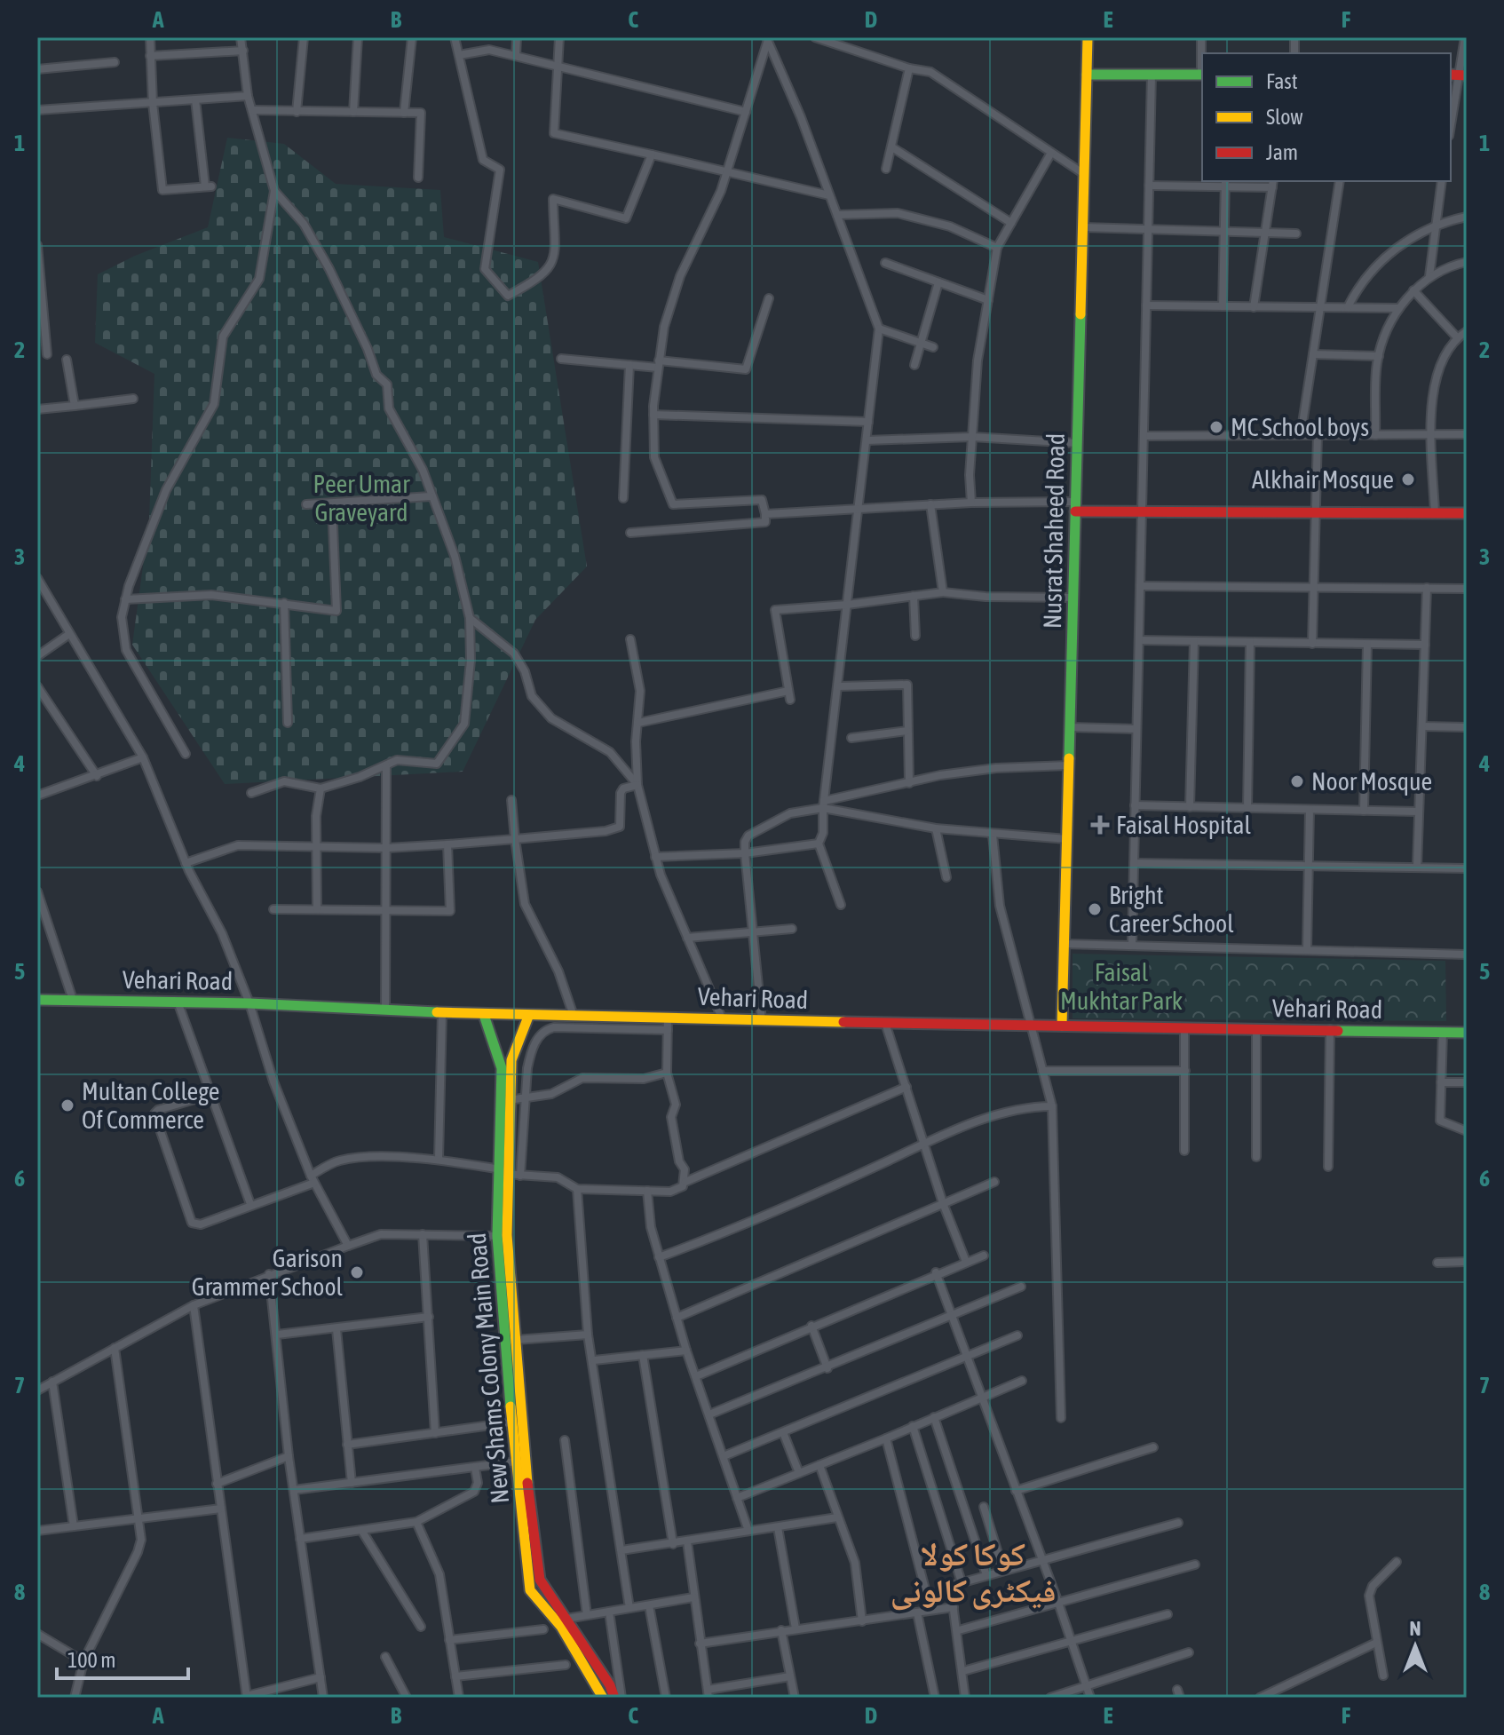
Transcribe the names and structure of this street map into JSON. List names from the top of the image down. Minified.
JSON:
{"streets":{"main road":["Nusrat Shaheed Road","Vehari Road","New Shams Colony Main Road"]},"crossings":[["Nusrat Shaheed Road","Vehari Road"],["Vehari Road","New Shams Colony Main Road"]],"districts":["کوکا کولا فیکٹری کالونی"],"parks":["Peer Umar Graveyard","Faisal Mukhtar Park"],"places":{"other":["MC School boys","Alkhair Mosque","Noor Mosque","Bright Career School","Multan College Of Commerce","Garison Grammer School"],"health":["Faisal Hospital"]},"legend":["Fast","Slow","Jam"],"scale_bar":"100 m","north":"top","grid":{"columns":["A","B","C","D","E","F"],"rows":["1","2","3","4","5","6","7","8"]}}
